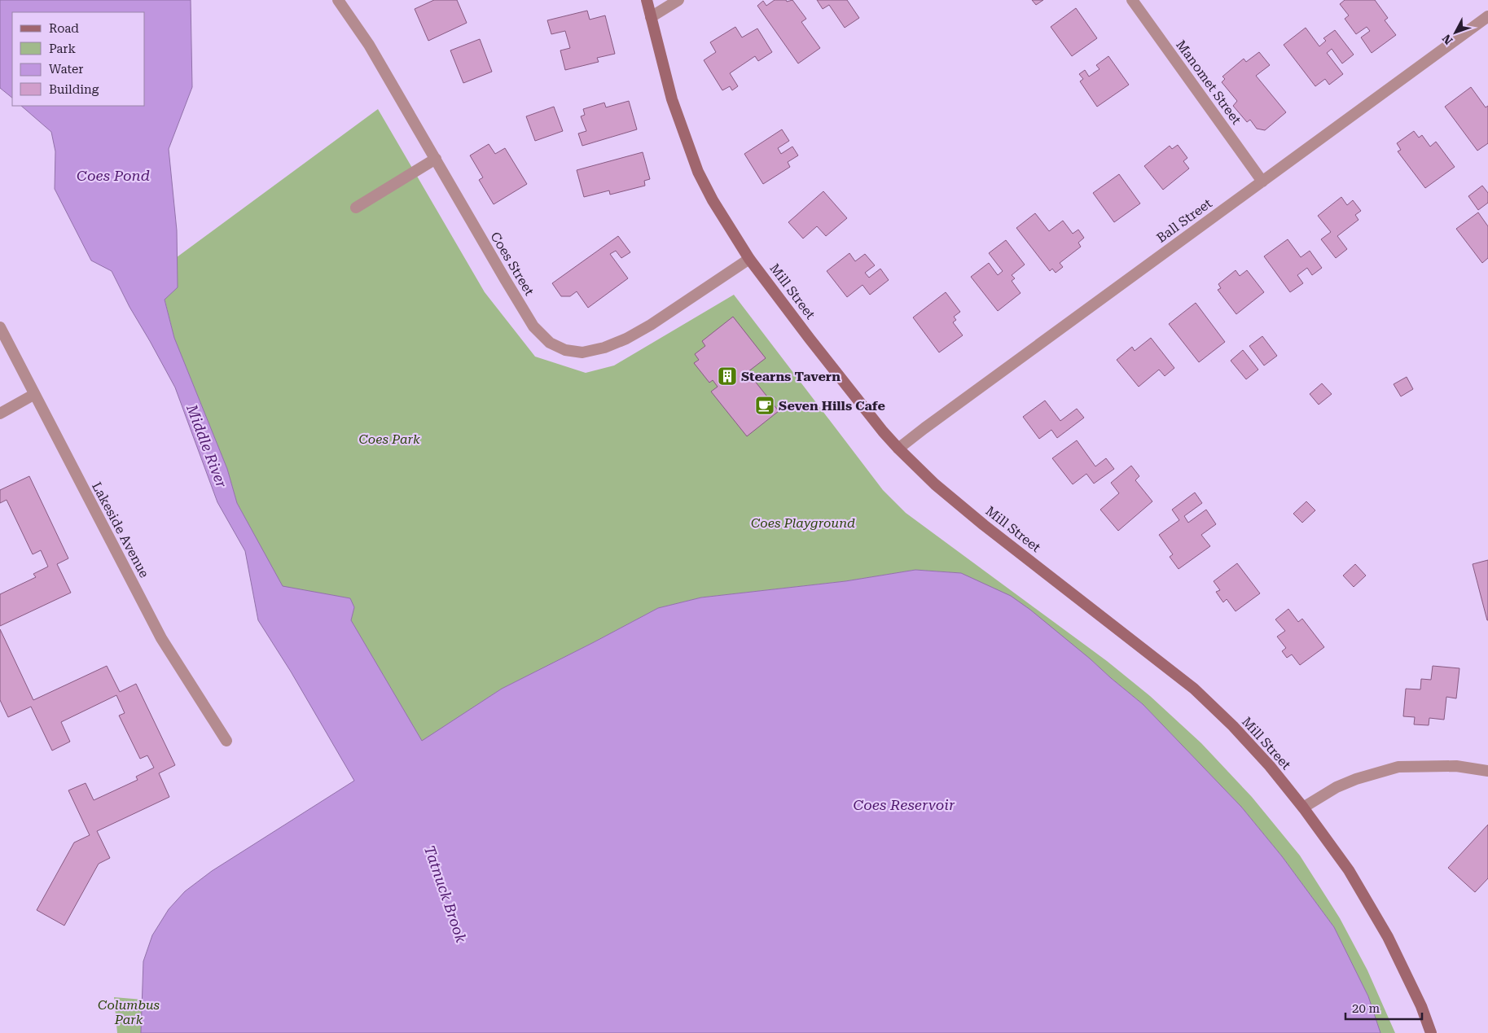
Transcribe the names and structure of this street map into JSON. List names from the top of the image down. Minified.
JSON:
{"streets":{"main road":["Mill Street"],"street":["Manomet Street","Ball Street","Coes Street","Lakeside Avenue"]},"crossings":[["Manomet Street","Ball Street"],["Ball Street","Mill Street"],["Coes Street","Mill Street"]],"water":["Coes Pond","Middle River","Coes Reservoir","Tatnuck Brook"],"parks":["Coes Park","Coes Playground","Columbus Park"],"places":{"building":["Stearns Tavern"],"cafe":["Seven Hills Cafe"]},"legend":["Road","Park","Water","Building"],"scale_bar":"20 m","north":"bottom left"}
